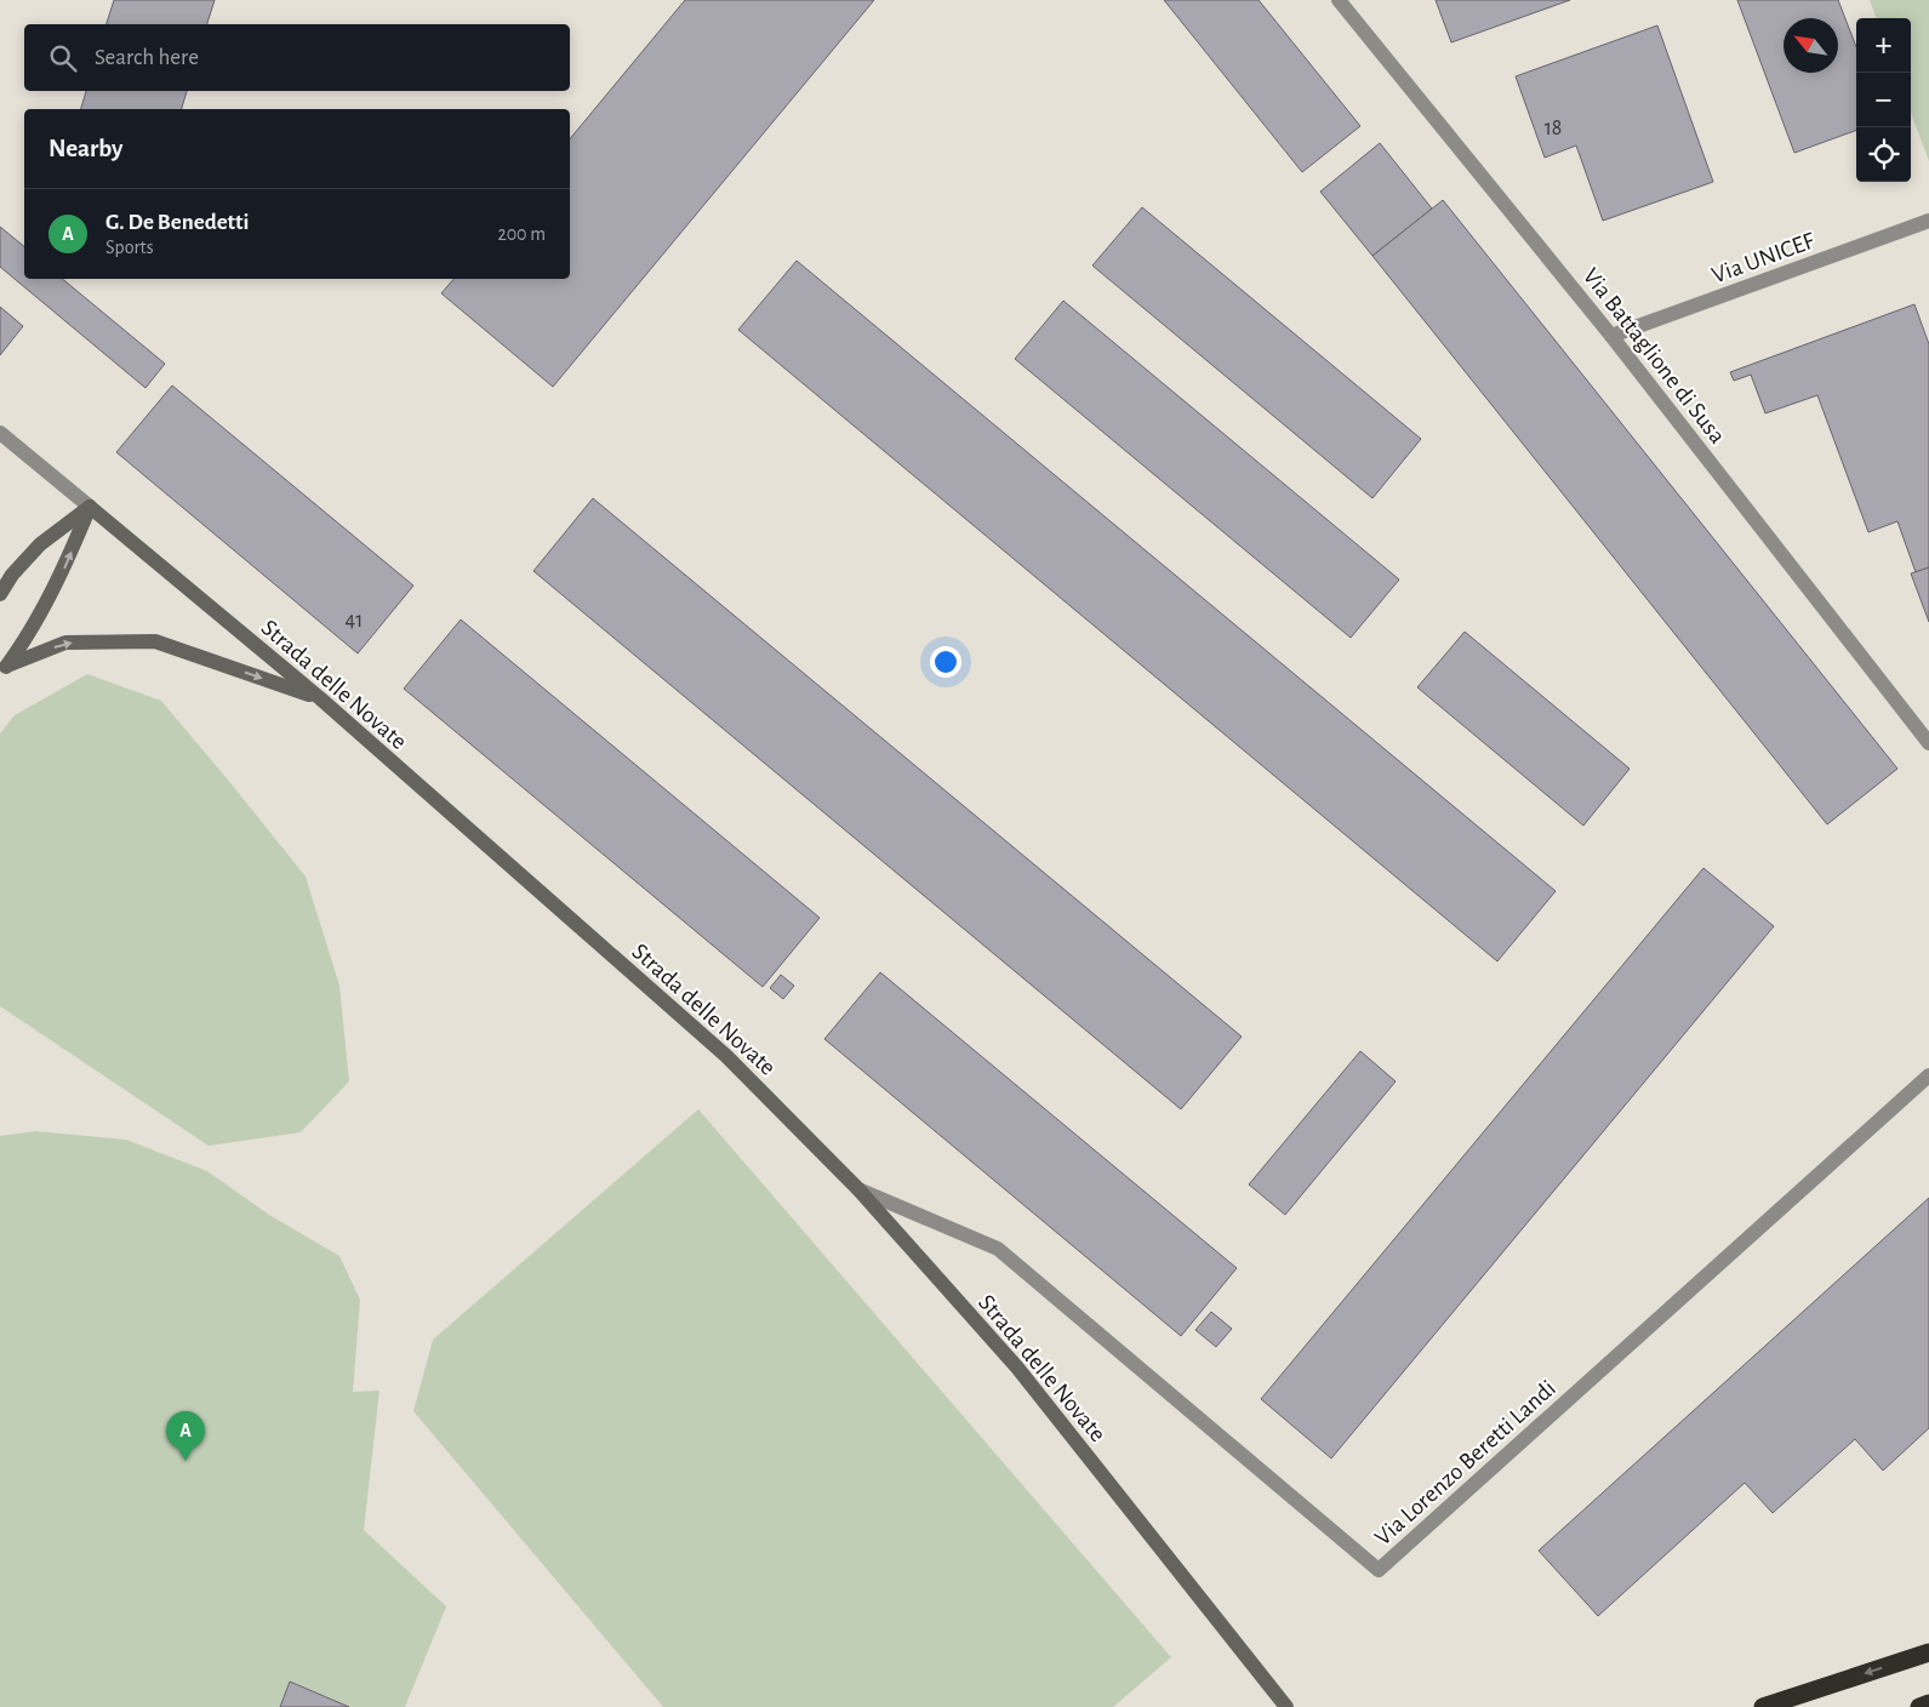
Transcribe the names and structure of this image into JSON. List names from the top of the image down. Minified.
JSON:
{"streets":{"street":["Via UNICEF","Via Battaglione di Susa","Strada delle Novate","Via Lorenzo Beretti Landi"]},"crossings":[["Via UNICEF","Via Battaglione di Susa"],["Strada delle Novate","Via Lorenzo Beretti Landi"]],"house_numbers":["18","41"],"north":"top left","page":{"map_buttons":["+","−"],"search":"Search here","heading":"Nearby","list":[{"mark":"A","name":"G. De Benedetti","note":"Sports","value":"200 m"}],"pins":"A"}}
